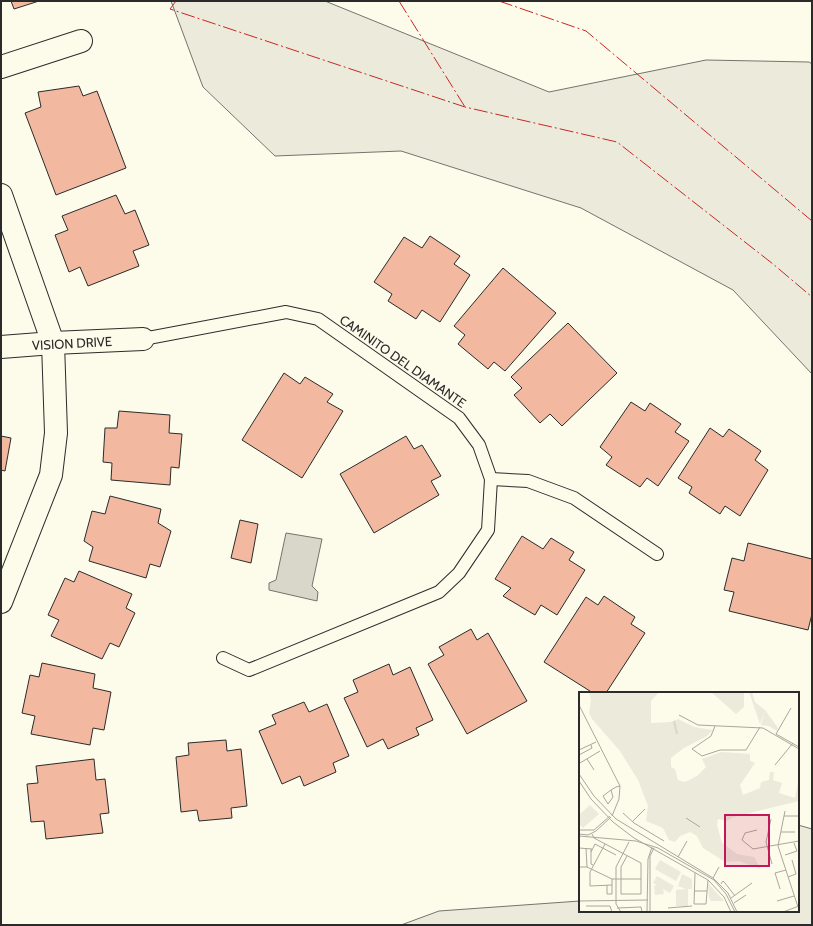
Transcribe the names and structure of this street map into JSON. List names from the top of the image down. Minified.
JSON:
{"streets":{"street":["VISION DRIVE"],"lane":["CAMINITO DEL DIAMANTE"]},"crossings":[["VISION DRIVE","CAMINITO DEL DIAMANTE"]]}
